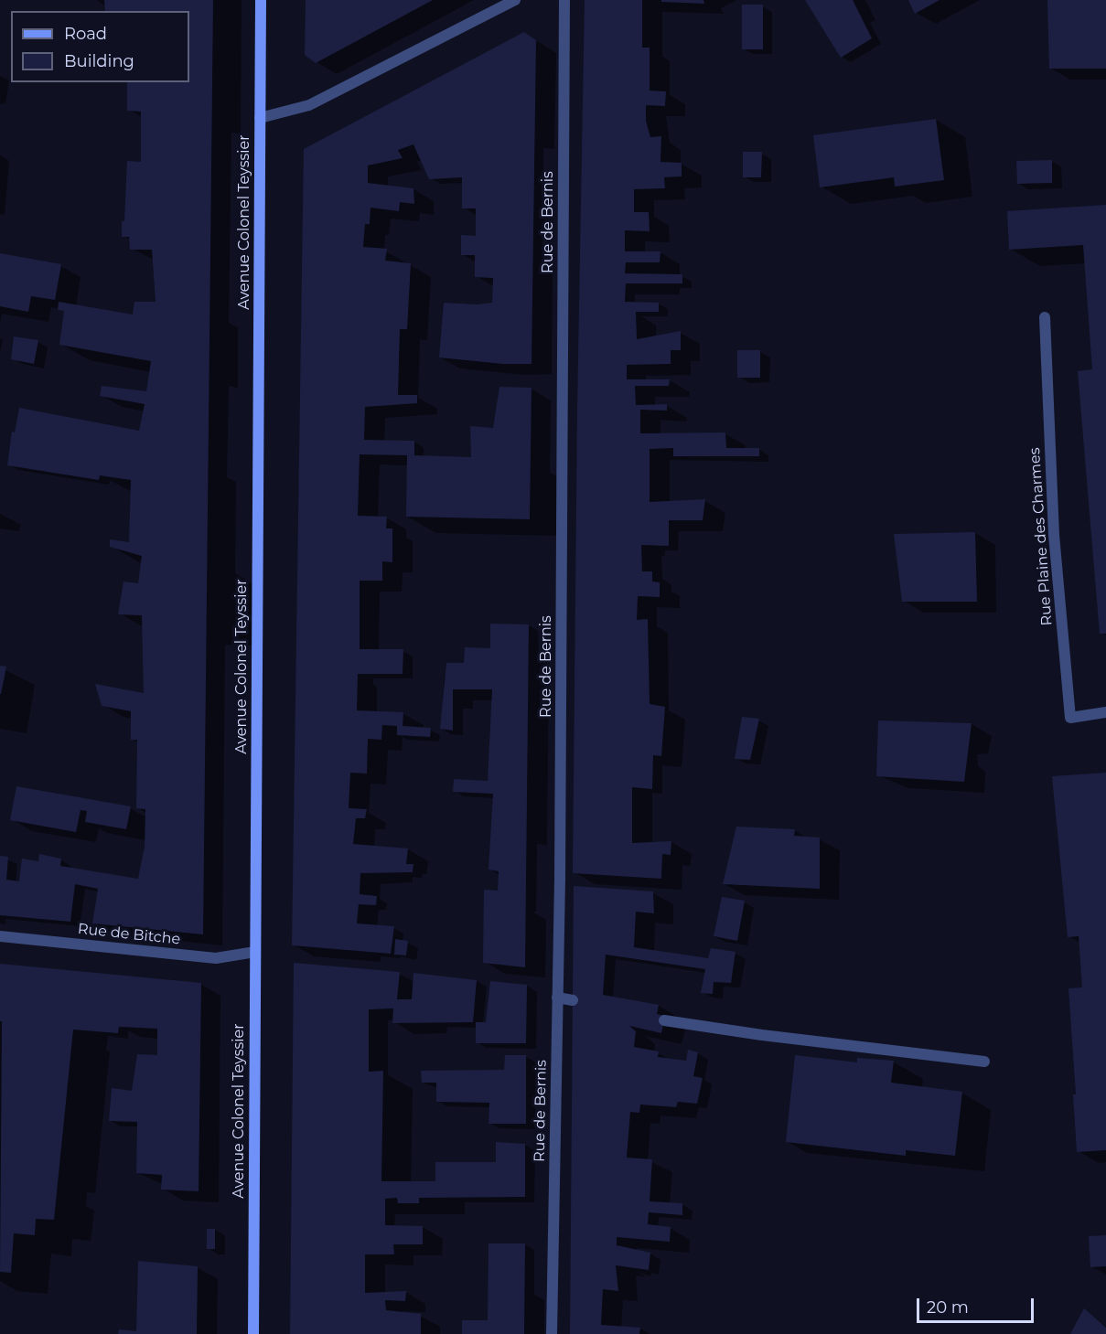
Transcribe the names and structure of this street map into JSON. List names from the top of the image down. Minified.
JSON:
{"streets":{"main road":["Avenue Colonel Teyssier"],"street":["Rue de Bernis","Rue Plaine des Charmes","Rue de Bitche"]},"crossings":[["Avenue Colonel Teyssier","Rue de Bitche"]],"legend":["Road","Building"],"scale_bar":"20 m"}
